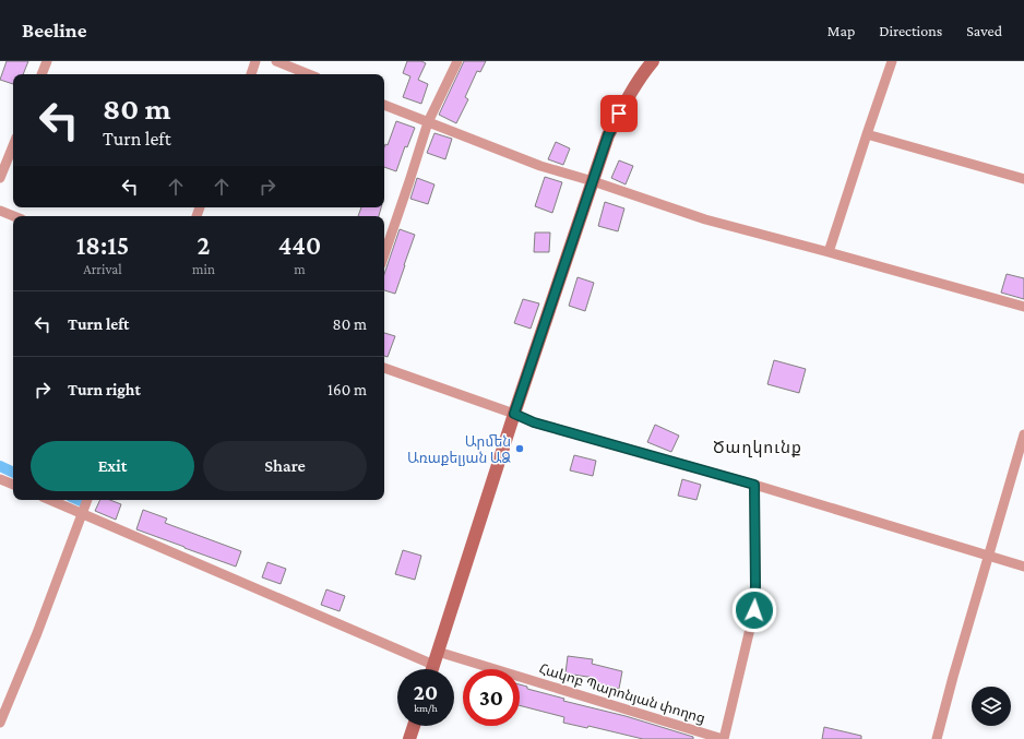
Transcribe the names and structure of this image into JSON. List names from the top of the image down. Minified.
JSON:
{"streets":{"street":["Հակոբ Պարոնյան փողոց"]},"districts":["Ծաղկունք"],"places":["Արմեն Առաքելյան ԱՁ"],"page":{"header":"Beeline","nav":["Map","Directions","Saved"],"turn":["80 m","Turn left"],"eta":["18:15","Arrival","2","min","440","m"],"list":[{"name":"Turn left","value":"80 m"},{"name":"Turn right","value":"160 m"}],"buttons":["Exit","Share"],"speed":"20 km/h","limit":"30"}}
